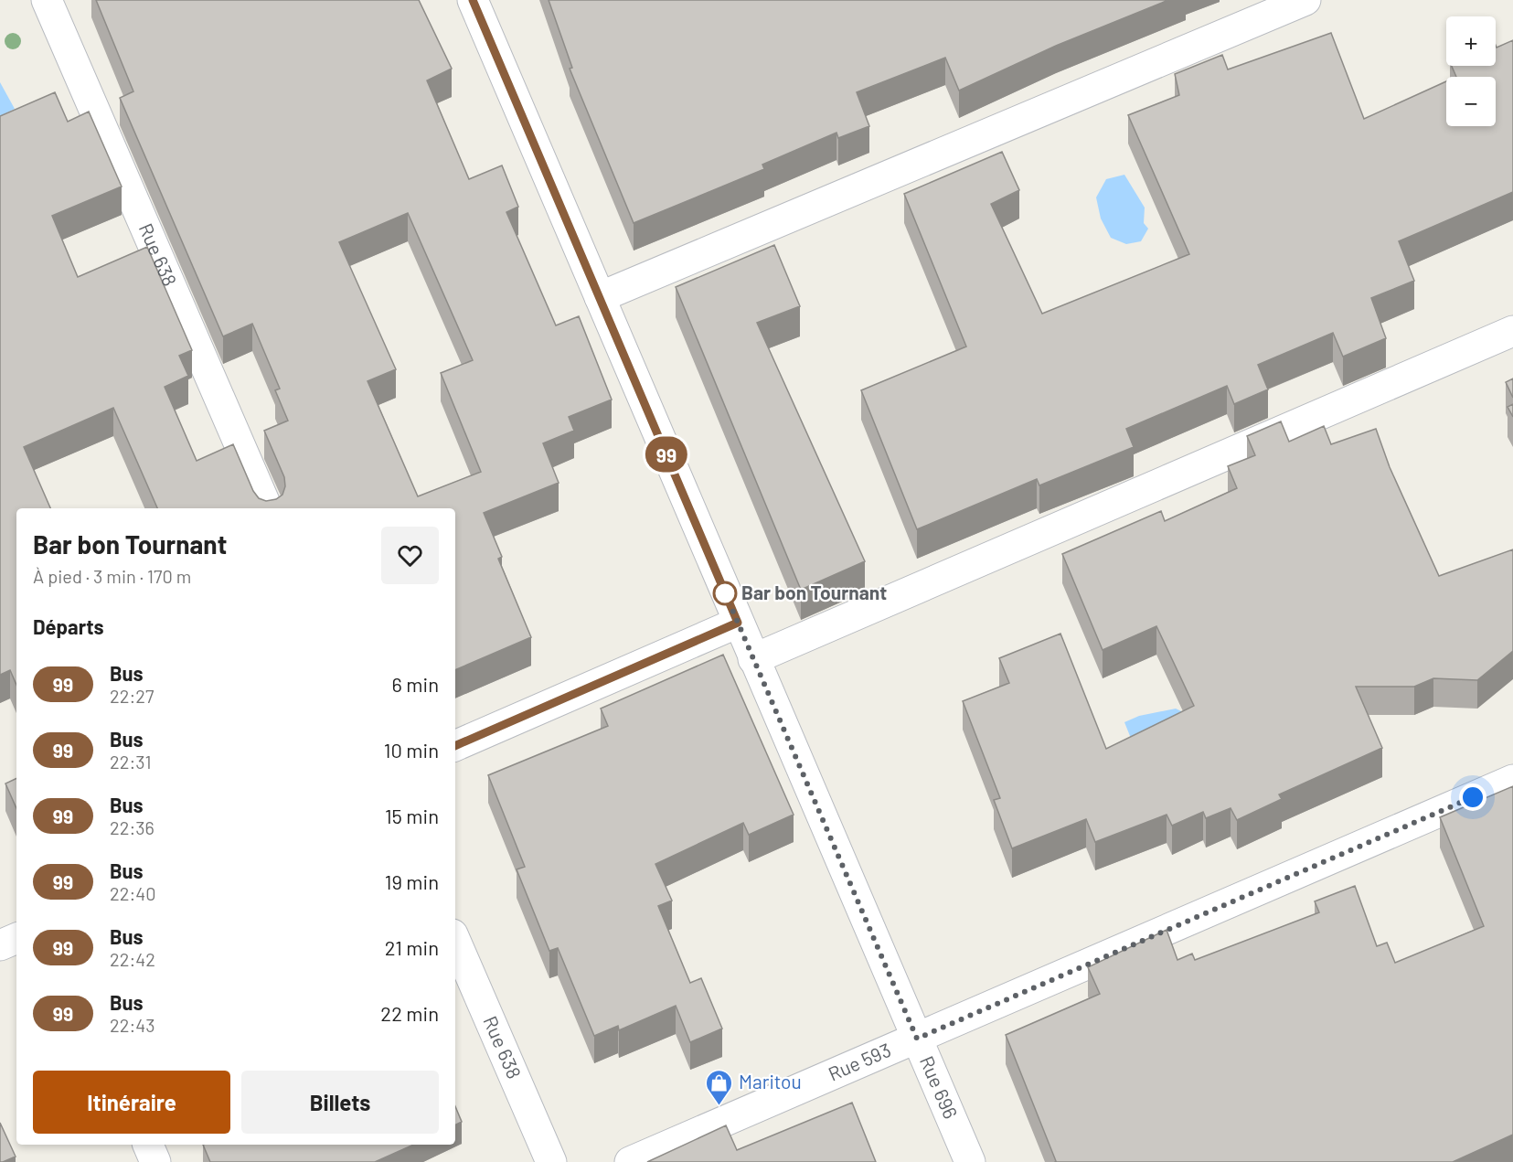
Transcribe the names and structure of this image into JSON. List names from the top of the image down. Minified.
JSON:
{"streets":{"street":["Rue 638","Rue 593","Rue 696"]},"crossings":[["Rue 593","Rue 696"]],"places":{"other":["Bar bon Tournant"],"shop":["Maritou"]},"lines":["bus line 99"],"page":{"on_map":"99","map_buttons":["+","−"],"heading":[["Bar bon Tournant","À pied · 3 min · 170 m"],"Départs"],"list":[{"mark":"99","name":"Bus","note":"22:27","value":"6 min"},{"mark":"99","name":"Bus","note":"22:31","value":"10 min"},{"mark":"99","name":"Bus","note":"22:36","value":"15 min"},{"mark":"99","name":"Bus","note":"22:40","value":"19 min"},{"mark":"99","name":"Bus","note":"22:42","value":"21 min"},{"mark":"99","name":"Bus","note":"22:43","value":"22 min"}],"buttons":["Itinéraire","Billets"]}}
